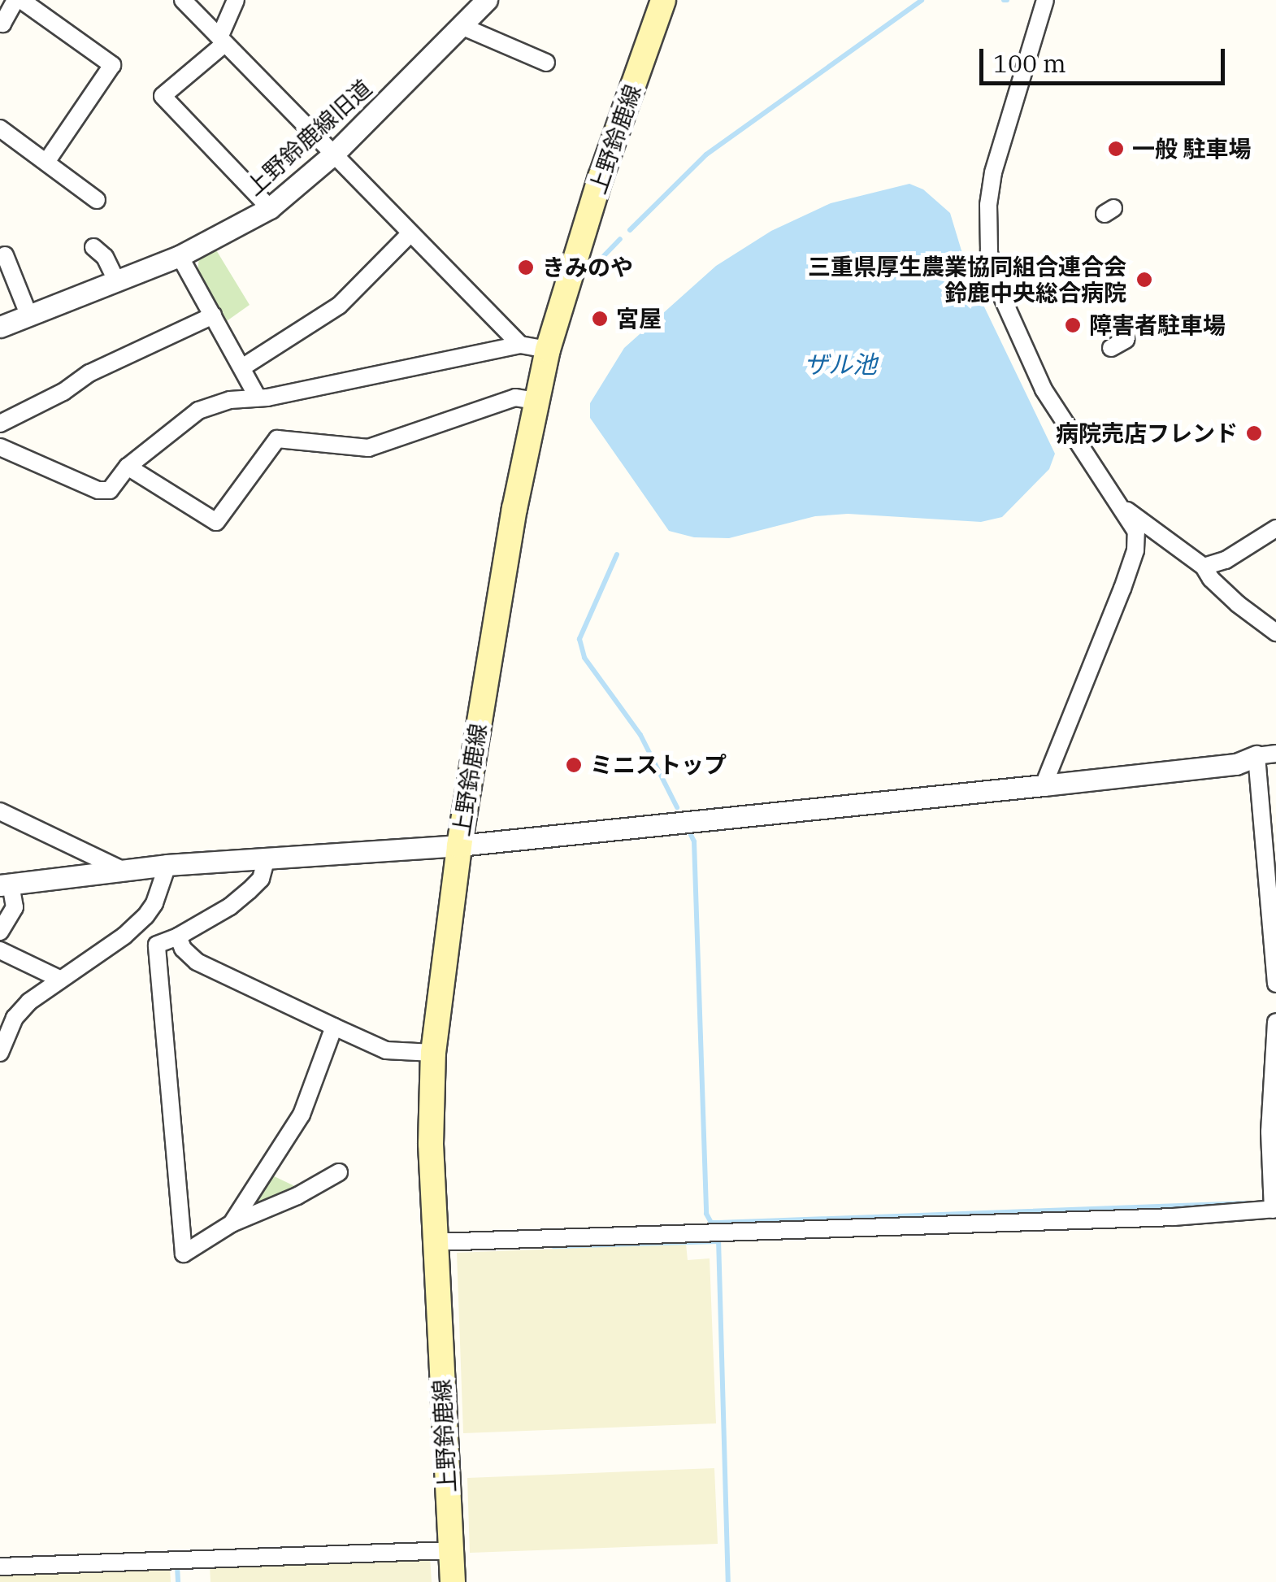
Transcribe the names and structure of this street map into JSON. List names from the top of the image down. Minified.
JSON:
{"streets":{"main road":["上野鈴鹿線"],"street":["上野鈴鹿線旧道"]},"water":["ザル池"],"places":["一般 駐車場","きみのや","三重県厚生農業協同組合連合会 鈴鹿中央総合病院","宮屋","障害者駐車場","病院売店フレンド","ミニストップ"],"scale_bar":"100 m"}
